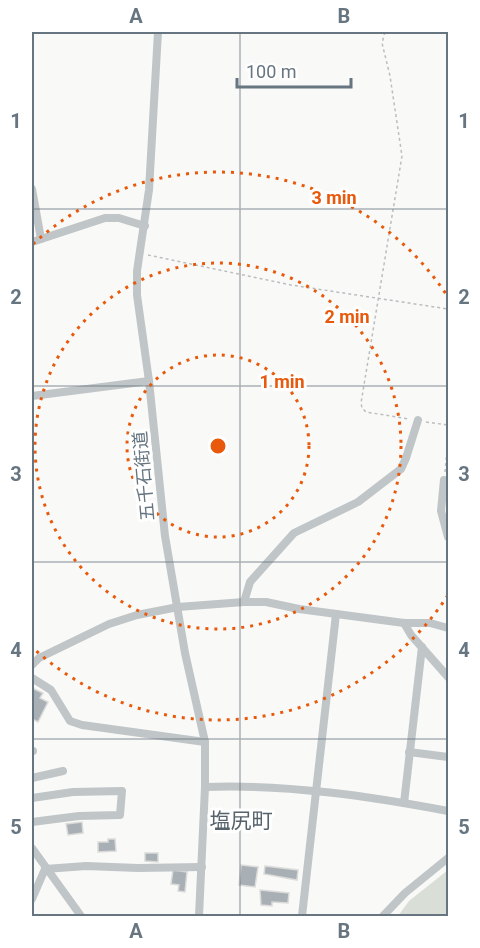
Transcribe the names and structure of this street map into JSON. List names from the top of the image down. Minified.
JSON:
{"streets":{"street":["五千石街道"]},"districts":["塩尻町"],"scale_bar":"100 m","grid":{"columns":["A","B"],"rows":["1","2","3","4","5"]},"rings":["3 min","2 min","1 min"]}
